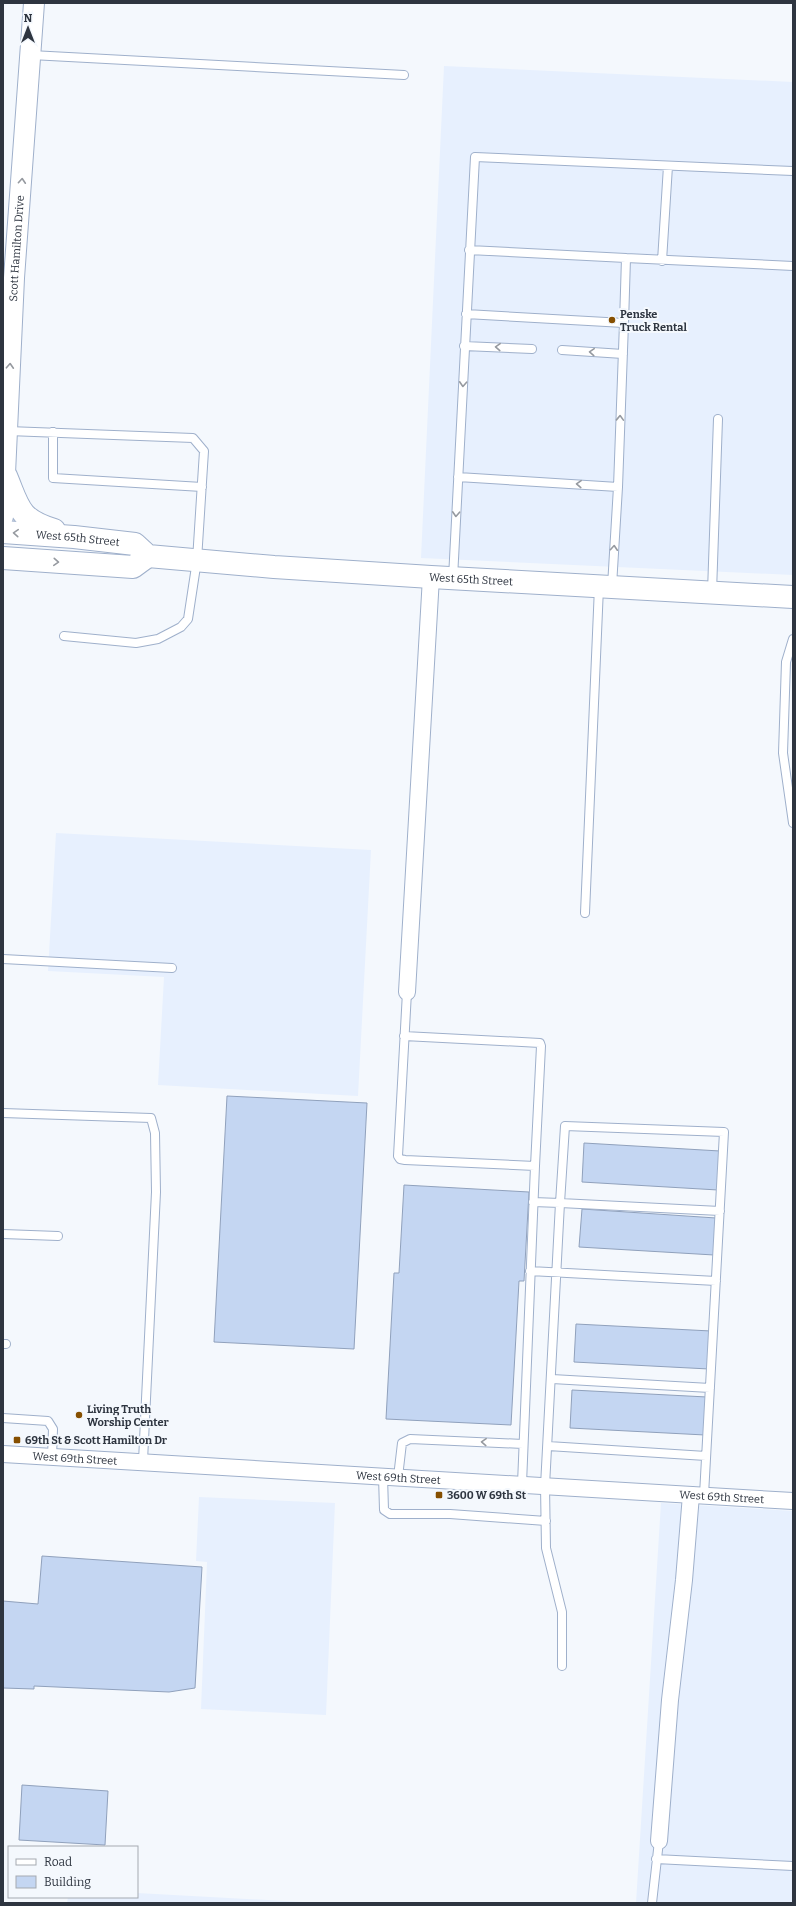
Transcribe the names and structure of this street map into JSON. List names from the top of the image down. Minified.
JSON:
{"streets":{"main road":["West 65th Street"],"street":["Scott Hamilton Drive","West 69th Street"]},"one_way":["Scott Hamilton Drive"],"places":{"other":["Penske Truck Rental","Living Truth Worship Center"],"transit":["69th St & Scott Hamilton Dr","3600 W 69th St"]},"legend":["Road","Building"],"north":"top"}
